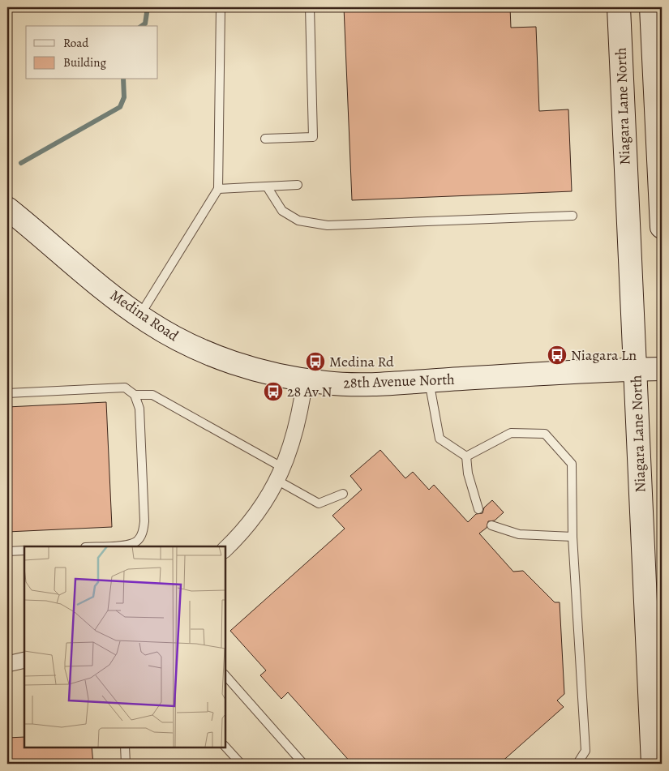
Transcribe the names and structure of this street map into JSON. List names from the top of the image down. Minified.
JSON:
{"streets":{"street":["Niagara Lane North","Medina Road","28th Avenue North"]},"crossings":[["Niagara Lane North","28th Avenue North"],["Medina Road","28th Avenue North"]],"places":{"bus stop":["Niagara Ln","Medina Rd","28 Av N"]},"legend":["Road","Building"]}
